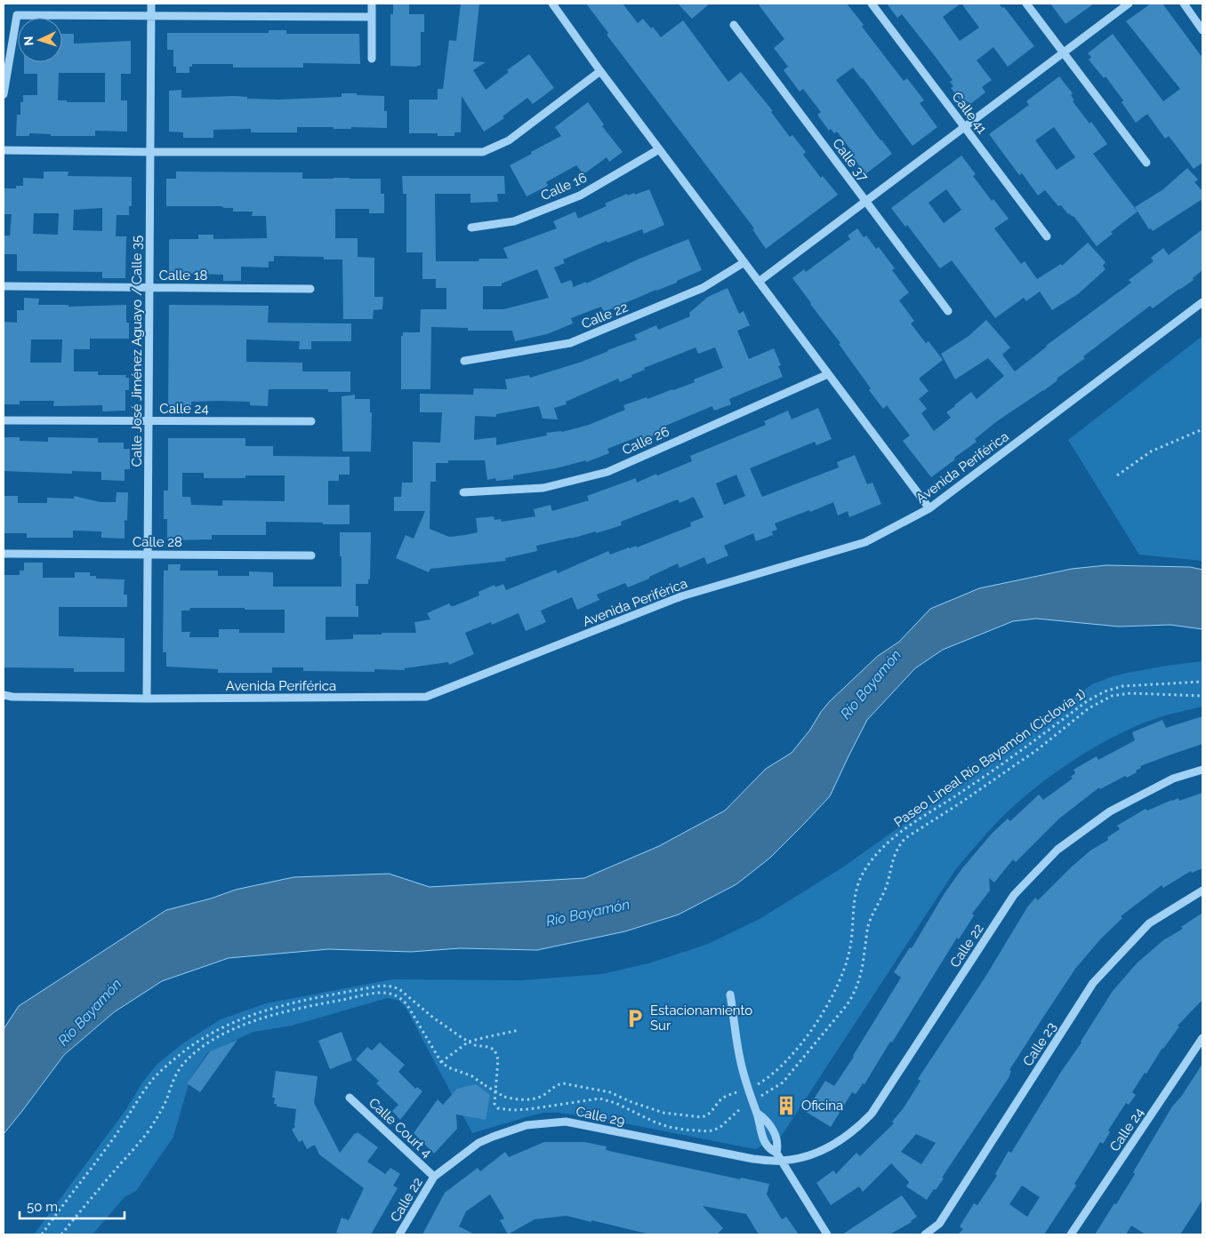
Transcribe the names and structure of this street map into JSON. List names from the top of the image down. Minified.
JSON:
{"streets":{"street":["Calle 41","Calle 37","Calle 16","Calle 18","Calle 22","Calle José Jiménez Aguayo / Calle 35","Calle 24","Calle 26","Avenida Periférica","Calle 28","Calle 23","Calle 29","Calle Court 4"],"path":["Paseo Lineal Río Bayamón (Ciclovía 1)"]},"crossings":[["Calle 18","Calle José Jiménez Aguayo / Calle 35"],["Calle 22","Calle 29"],["Calle 22","Calle Court 4"],["Calle José Jiménez Aguayo / Calle 35","Calle 24"],["Calle José Jiménez Aguayo / Calle 35","Avenida Periférica"],["Calle José Jiménez Aguayo / Calle 35","Calle 28"],["Calle 29","Calle Court 4"]],"water":["Río Bayamón"],"places":{"parking":["Estacionamiento Sur"],"building":["Oficina"]},"scale_bar":"50 m","north":"left"}
